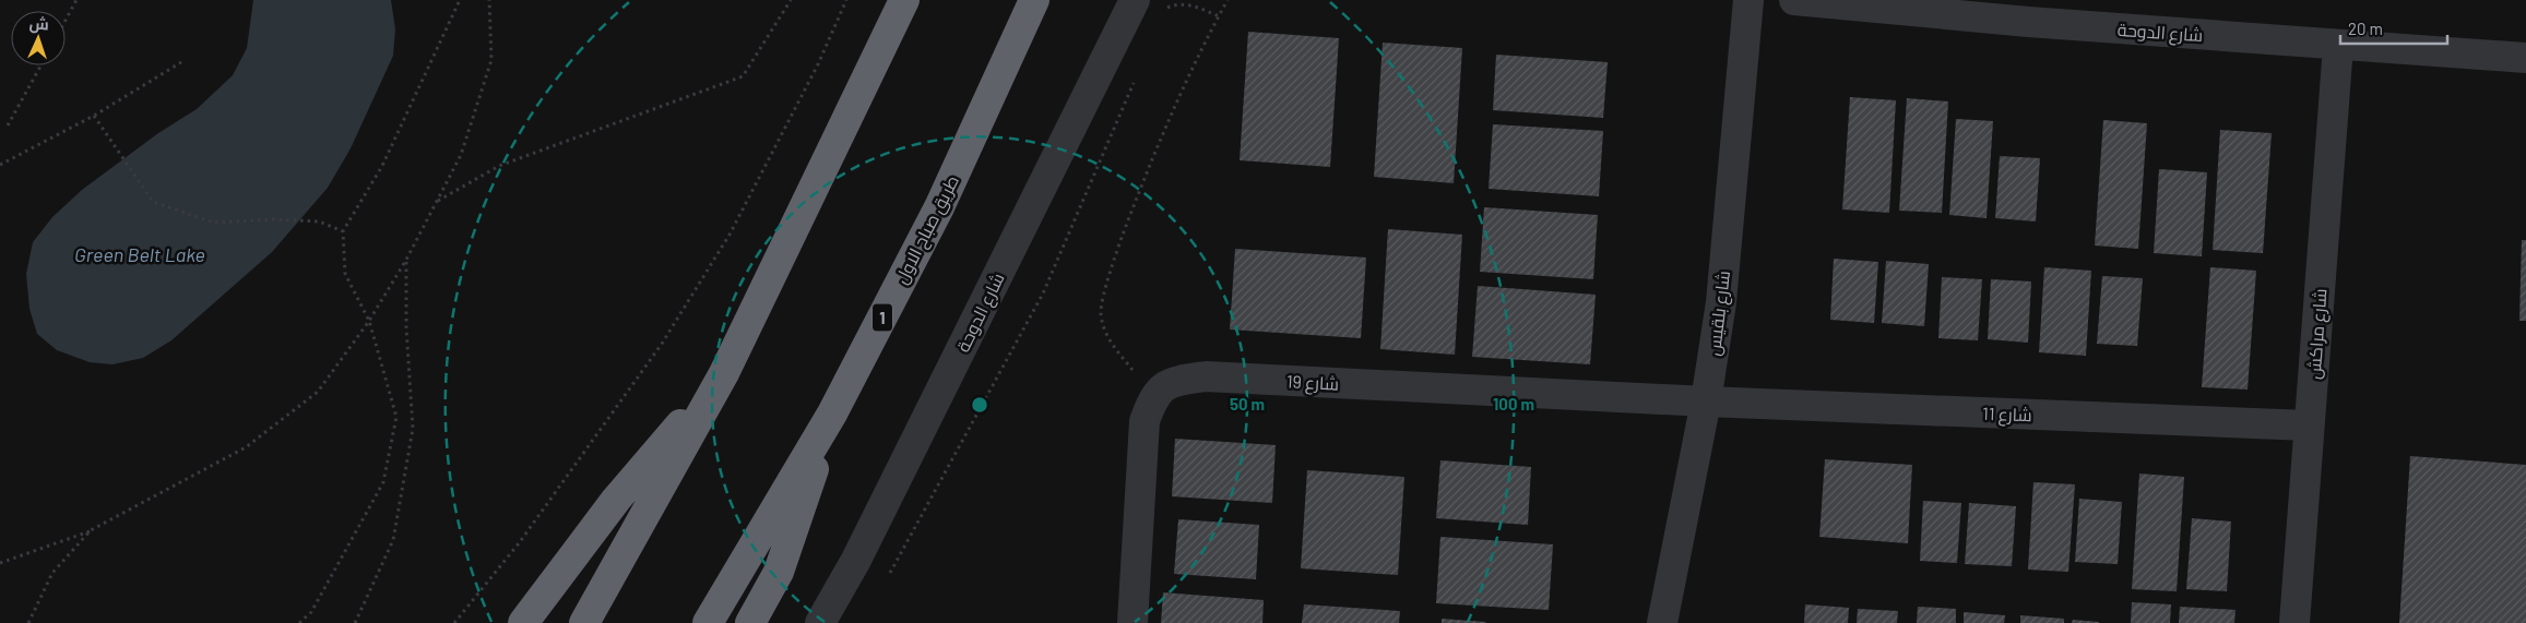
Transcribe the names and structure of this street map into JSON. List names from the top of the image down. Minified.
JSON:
{"streets":{"highway":["طريق صباح الاول","1"],"street":["شارع الدوحة","شارع بلقيس","شارع مراكش","شارع 19","شارع 11"]},"crossings":[["شارع الدوحة","شارع مراكش"],["شارع بلقيس","شارع 19"],["شارع بلقيس","شارع 11"],["شارع مراكش","شارع 11"],["شارع 19","شارع 11"]],"water":["Green Belt Lake"],"scale_bar":"20 m","north":"top","rings":["50 m","100 m"]}
